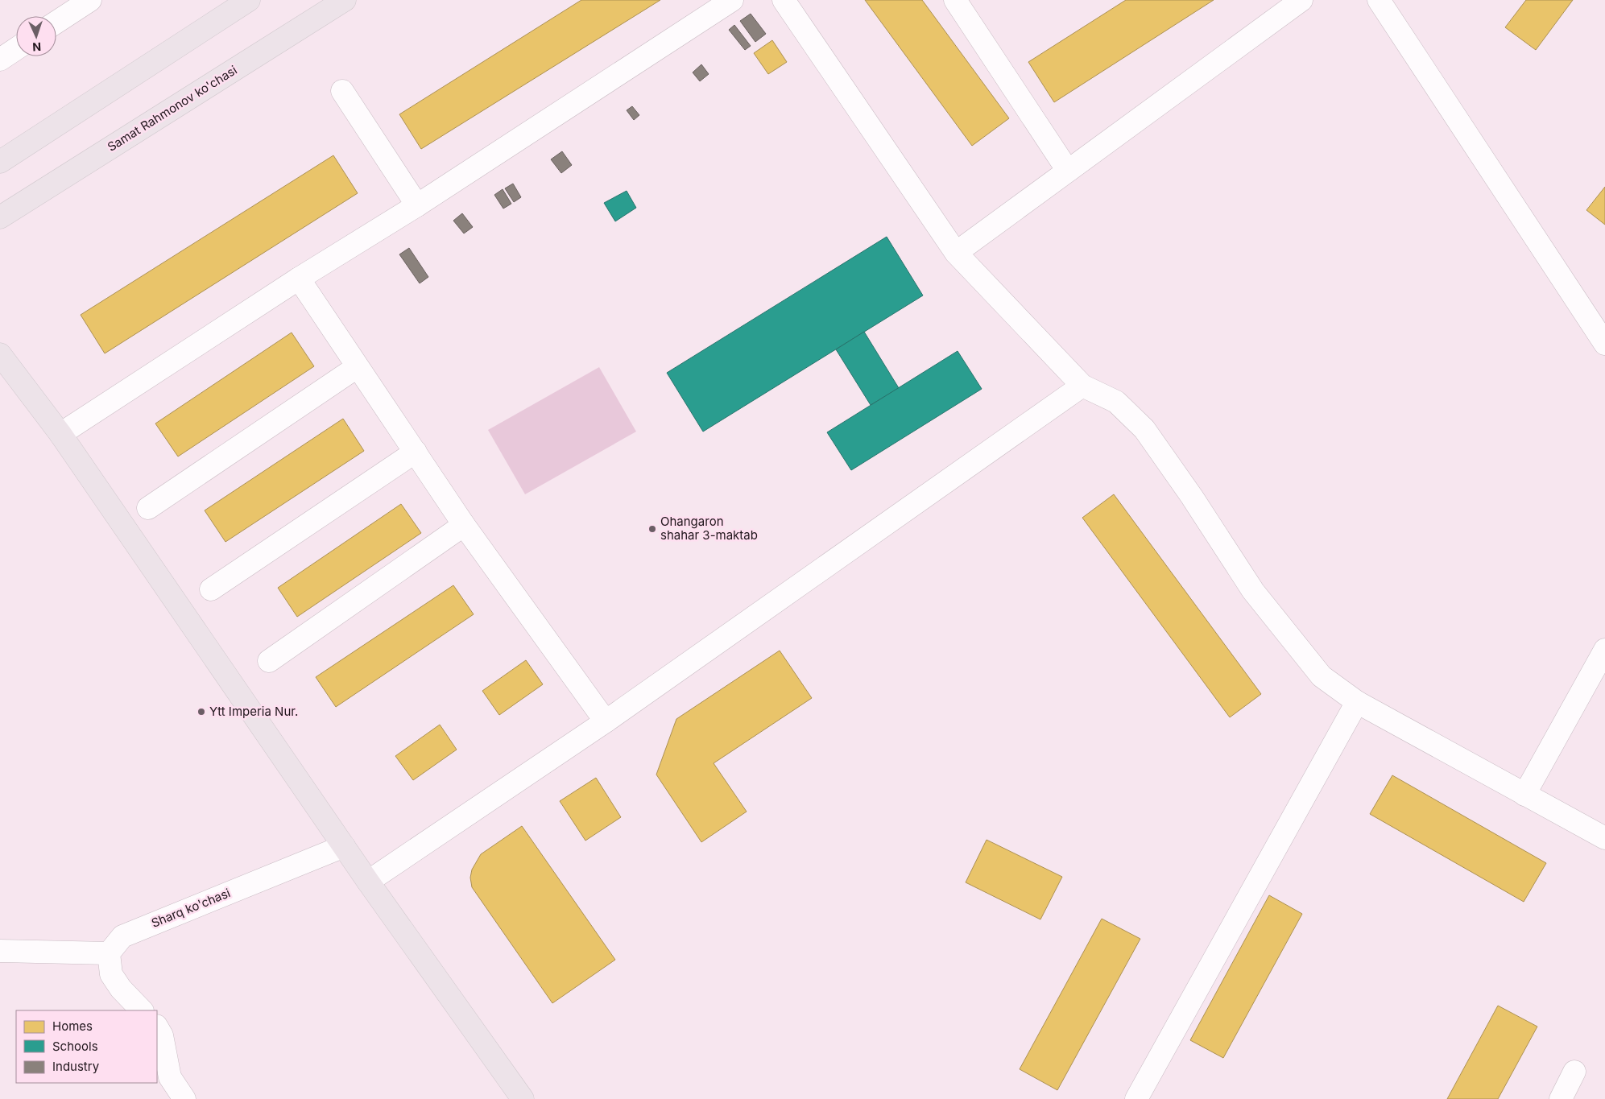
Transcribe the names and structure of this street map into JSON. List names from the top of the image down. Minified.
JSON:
{"streets":{"main road":["Samat Rahmonov ko'chasi"],"street":["Sharq ko'chasi"]},"places":["Ohangaron shahar 3-maktab","Ytt Imperia Nur."],"legend":["Homes","Schools","Industry"],"north":"bottom"}
